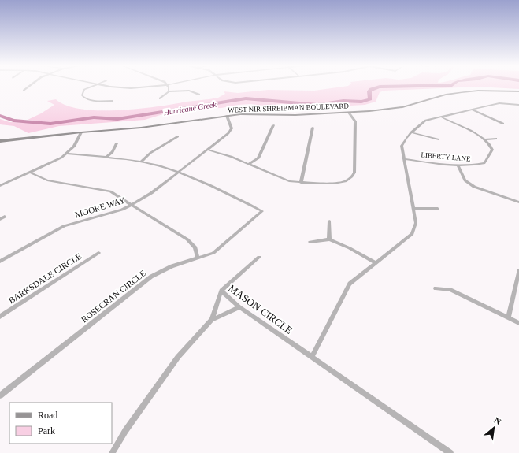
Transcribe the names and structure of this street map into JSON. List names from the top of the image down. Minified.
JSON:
{"streets":{"main road":["WEST NIR SHREIBMAN BOULEVARD"],"street":["LIBERTY LANE","MOORE WAY","BARKSDALE CIRCLE","ROSECRAN CIRCLE","MASON CIRCLE"]},"crossings":[["WEST NIR SHREIBMAN BOULEVARD","MOORE WAY"],["MOORE WAY","ROSECRAN CIRCLE"]],"water":["Hurricane Creek"],"legend":["Road","Park"],"north":"top right"}
